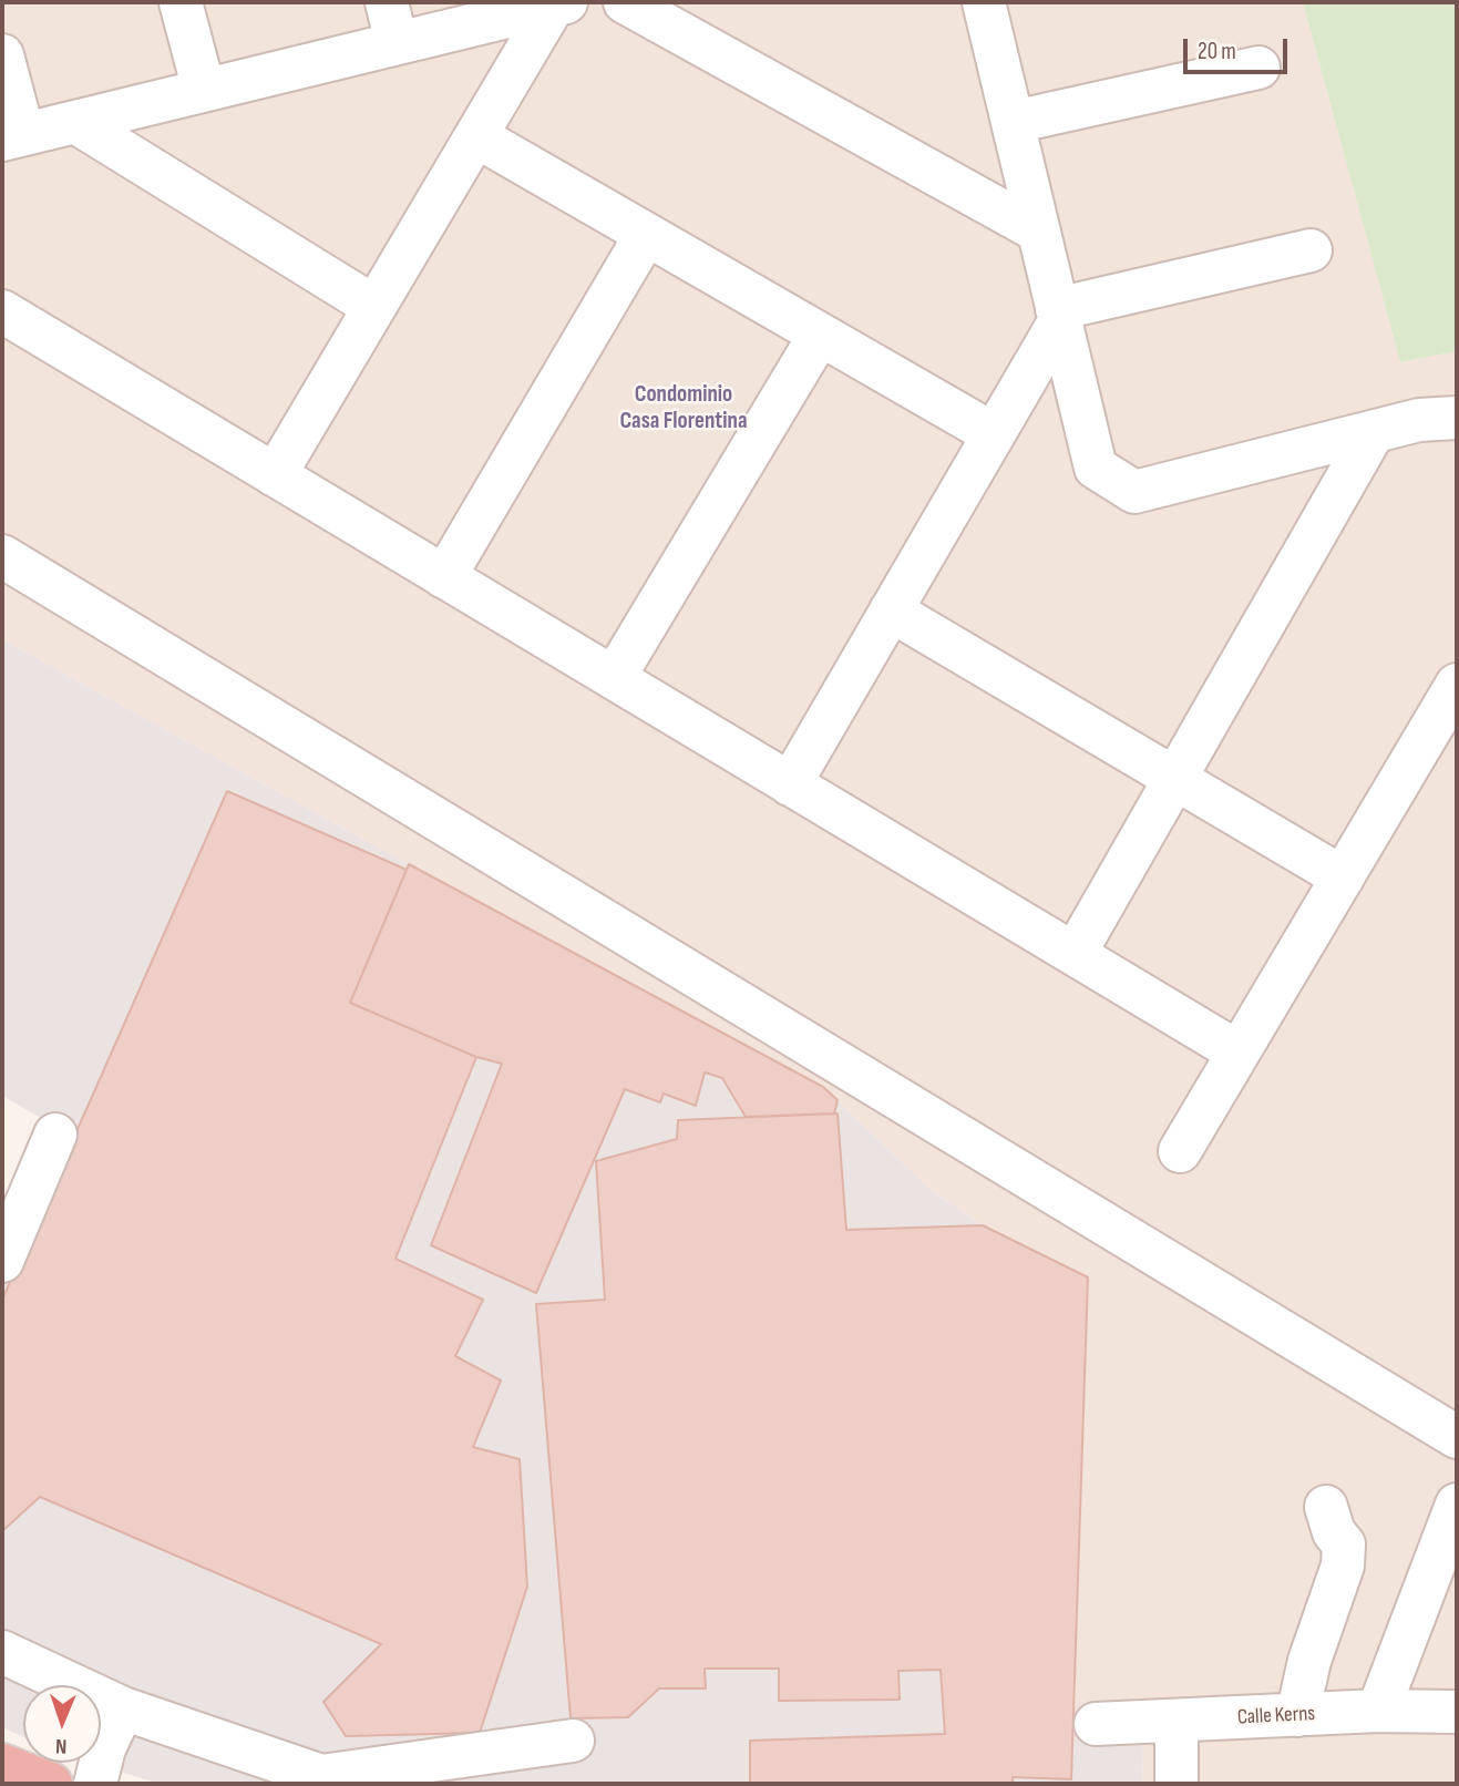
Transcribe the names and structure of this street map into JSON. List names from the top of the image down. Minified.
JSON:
{"streets":{"street":["Calle Kerns"]},"districts":["Condominio Casa Florentina"],"scale_bar":"20 m","north":"bottom"}
